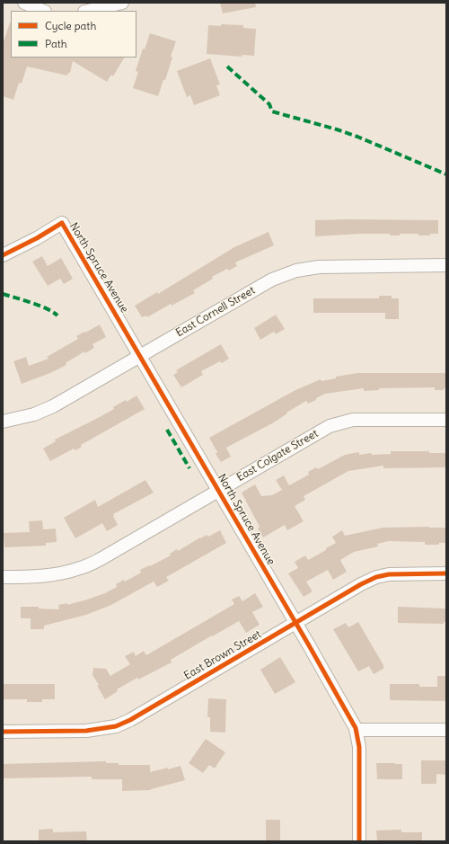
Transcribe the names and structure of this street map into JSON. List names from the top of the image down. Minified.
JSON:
{"streets":{"street":["North Spruce Avenue","East Cornell Street","East Colgate Street","East Brown Street"]},"crossings":[["North Spruce Avenue","East Cornell Street"],["North Spruce Avenue","East Colgate Street"],["North Spruce Avenue","East Brown Street"]],"legend":["Cycle path","Path"]}
